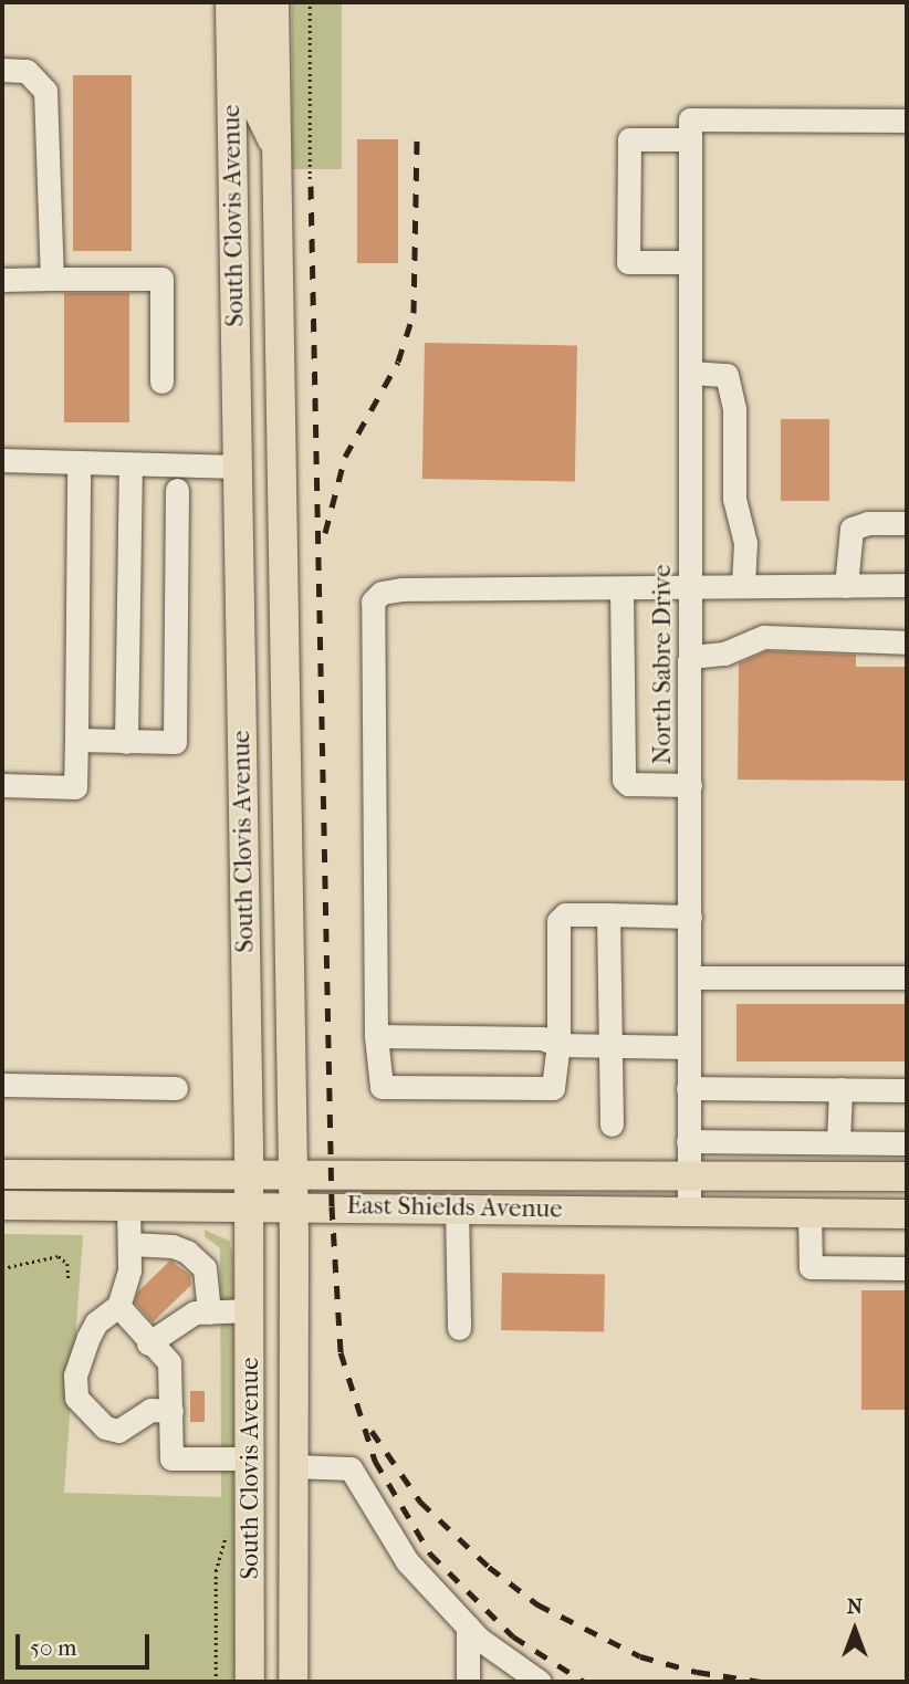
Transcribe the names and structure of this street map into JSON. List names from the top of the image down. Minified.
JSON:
{"streets":{"main road":["South Clovis Avenue","East Shields Avenue"],"street":["North Sabre Drive"]},"crossings":[["South Clovis Avenue","East Shields Avenue"],["North Sabre Drive","East Shields Avenue"]],"scale_bar":"50 m","north":"top"}
